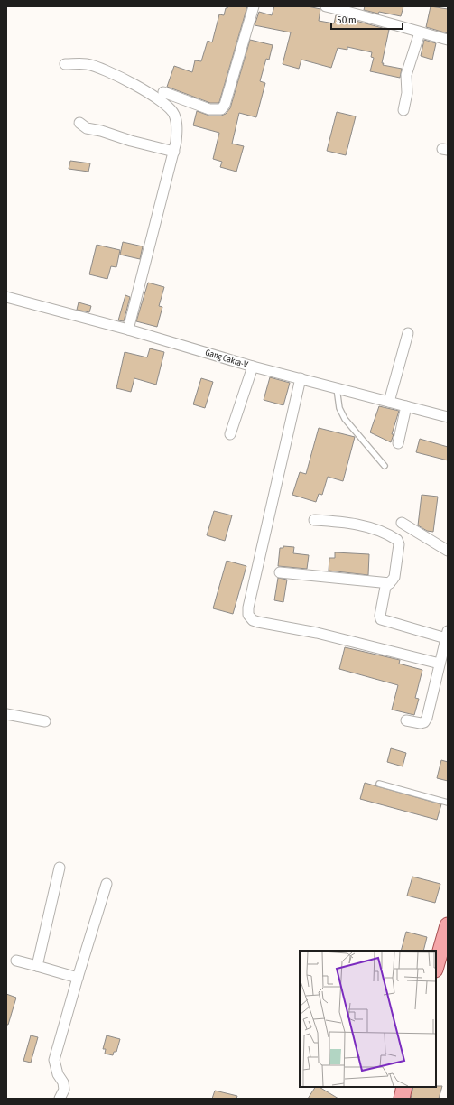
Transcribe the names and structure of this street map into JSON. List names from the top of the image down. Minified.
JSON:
{"streets":{"street":["Gang Cakra-V"]},"scale_bar":"50 m"}
